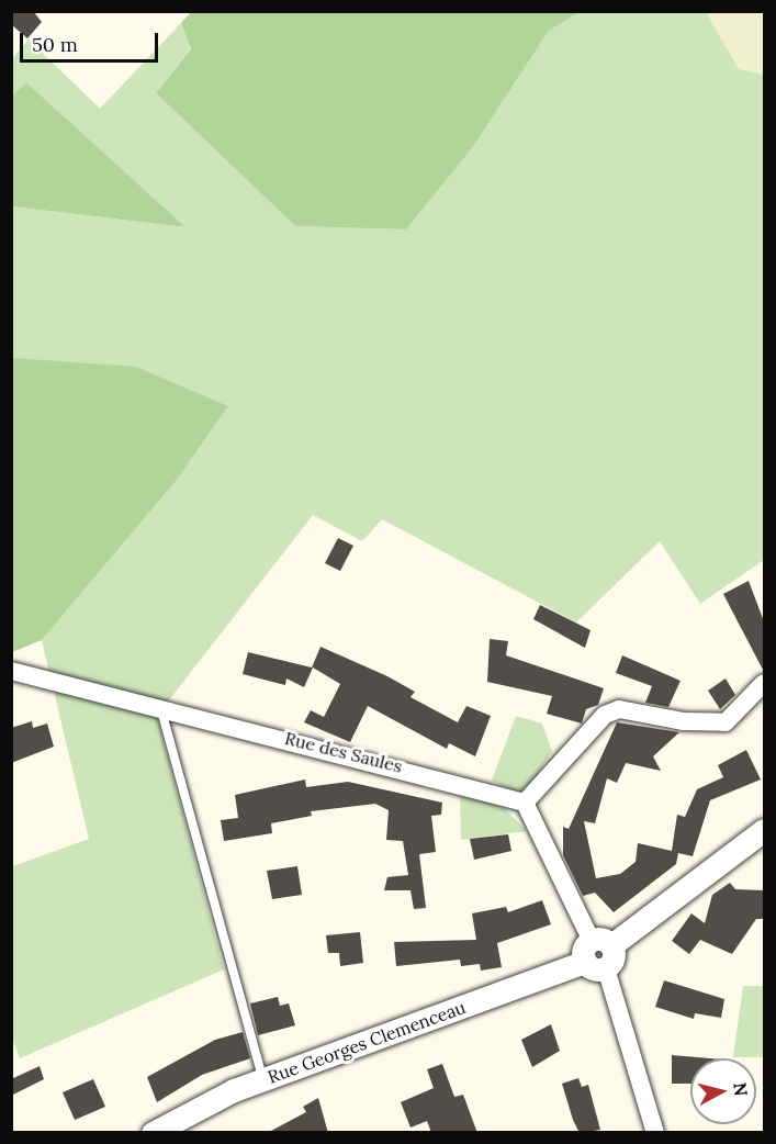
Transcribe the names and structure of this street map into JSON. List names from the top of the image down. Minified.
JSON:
{"streets":{"street":["Rue des Saules","Rue Georges Clemenceau"]},"scale_bar":"50 m","north":"right"}
